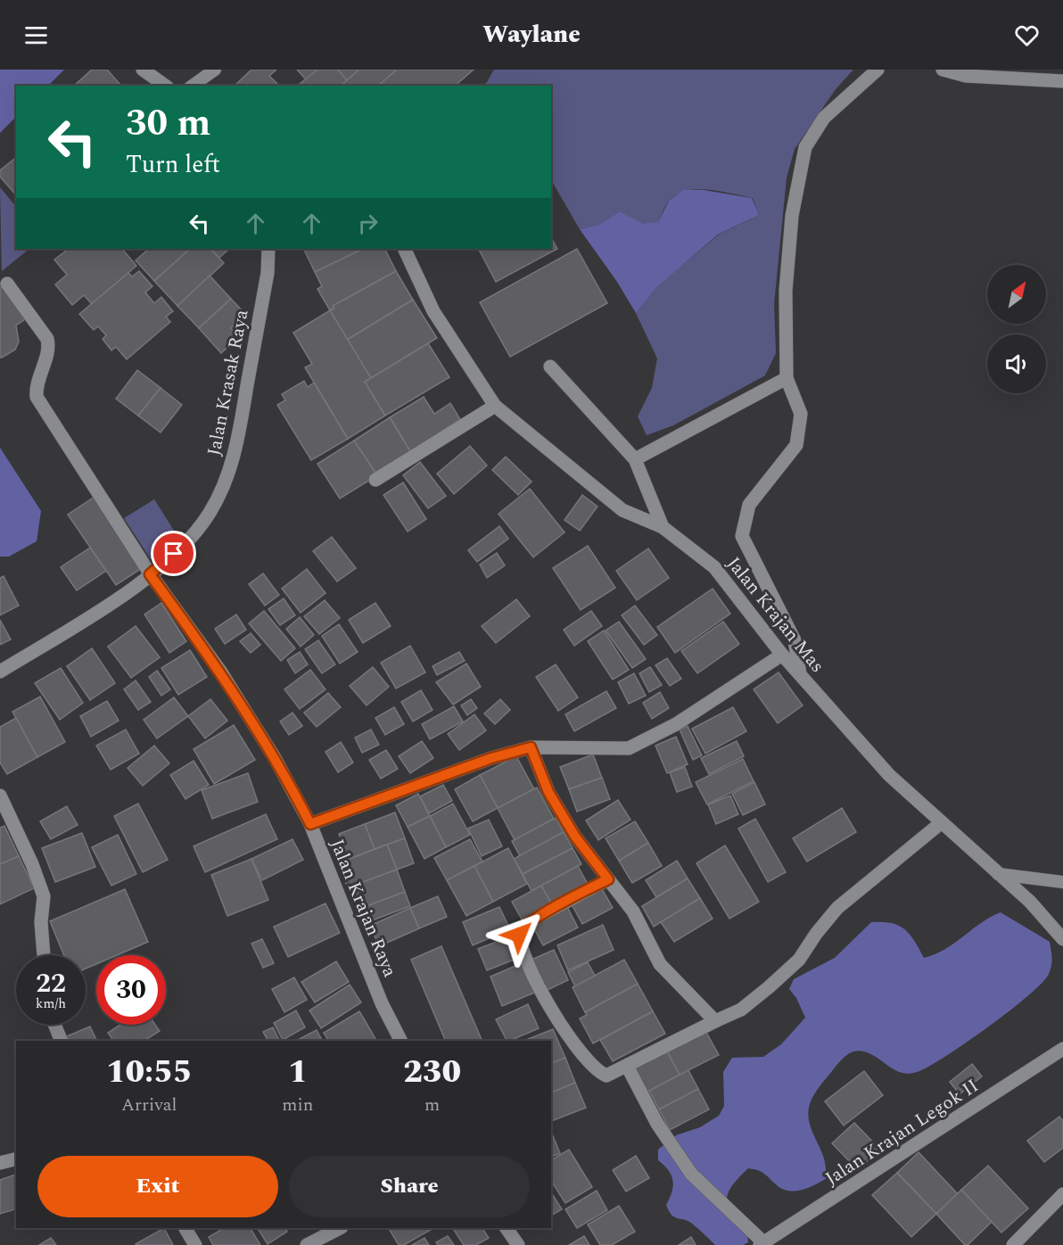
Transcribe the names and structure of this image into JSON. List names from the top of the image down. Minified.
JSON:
{"streets":{"street":["Jalan Krasak Raya","Jalan Krajan Mas","Jalan Krajan Raya","Jalan Krajan Legok II"]},"crossings":[["Jalan Krasak Raya","Jalan Krajan Raya"]],"north":"top right","page":{"header":"Waylane","turn":["30 m","Turn left"],"speed":"22 km/h","limit":"30","eta":["10:55","Arrival","1","min","230","m"],"buttons":["Exit","Share"]}}
